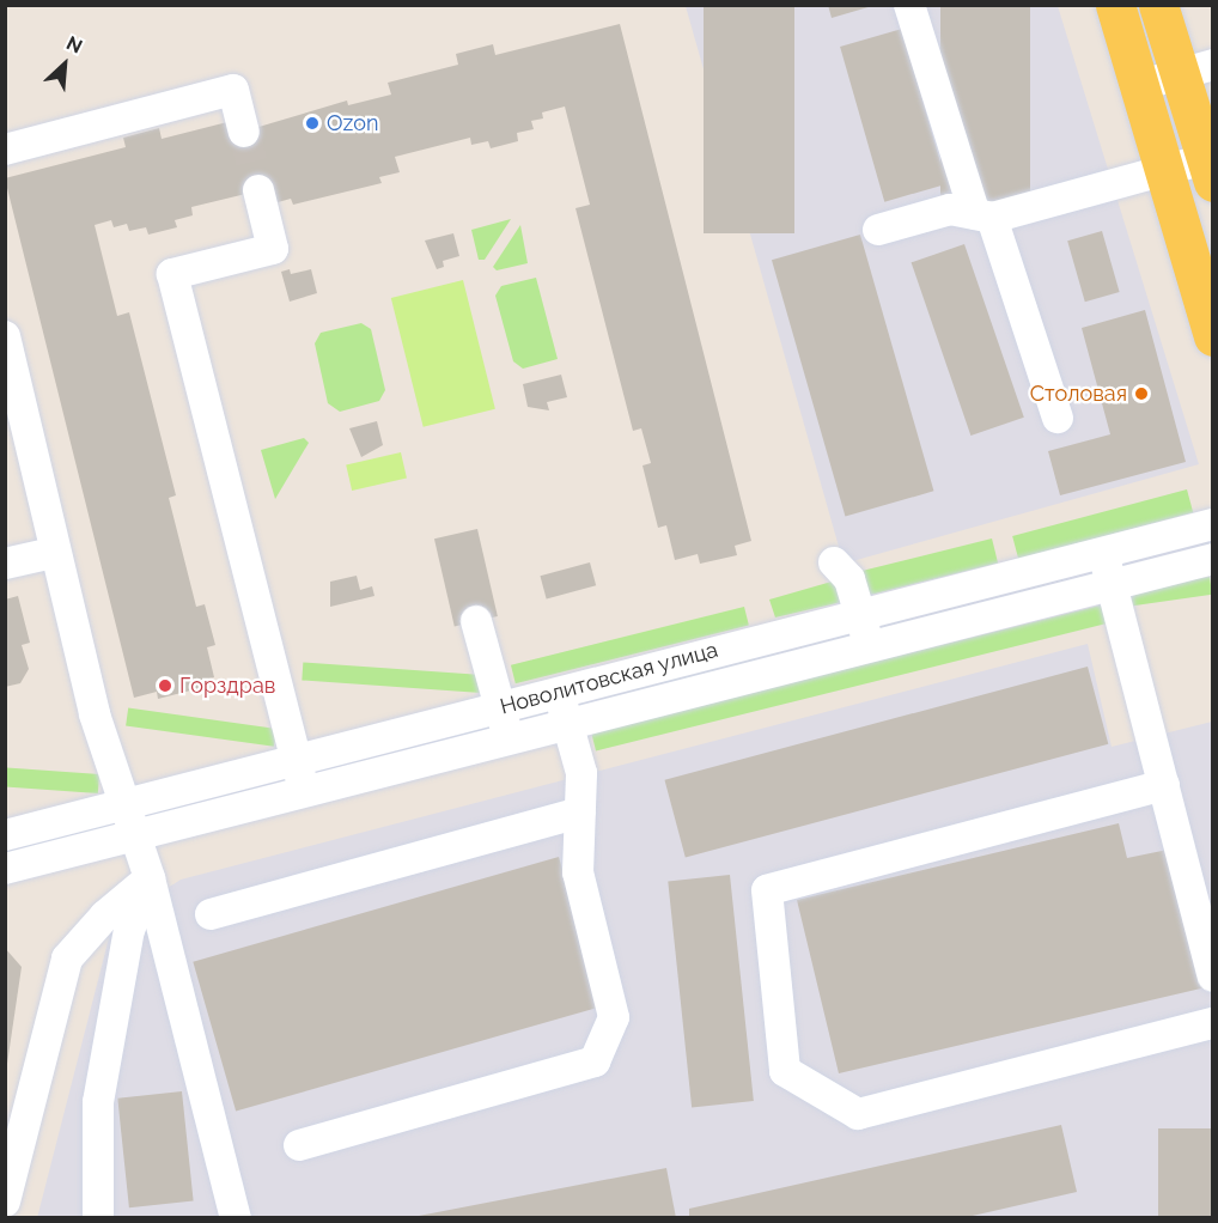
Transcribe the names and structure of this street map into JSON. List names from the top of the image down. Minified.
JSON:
{"streets":{"street":["Новолитовская улица"]},"places":["Ozon","Столовая","Горздрав"],"north":"top right"}
